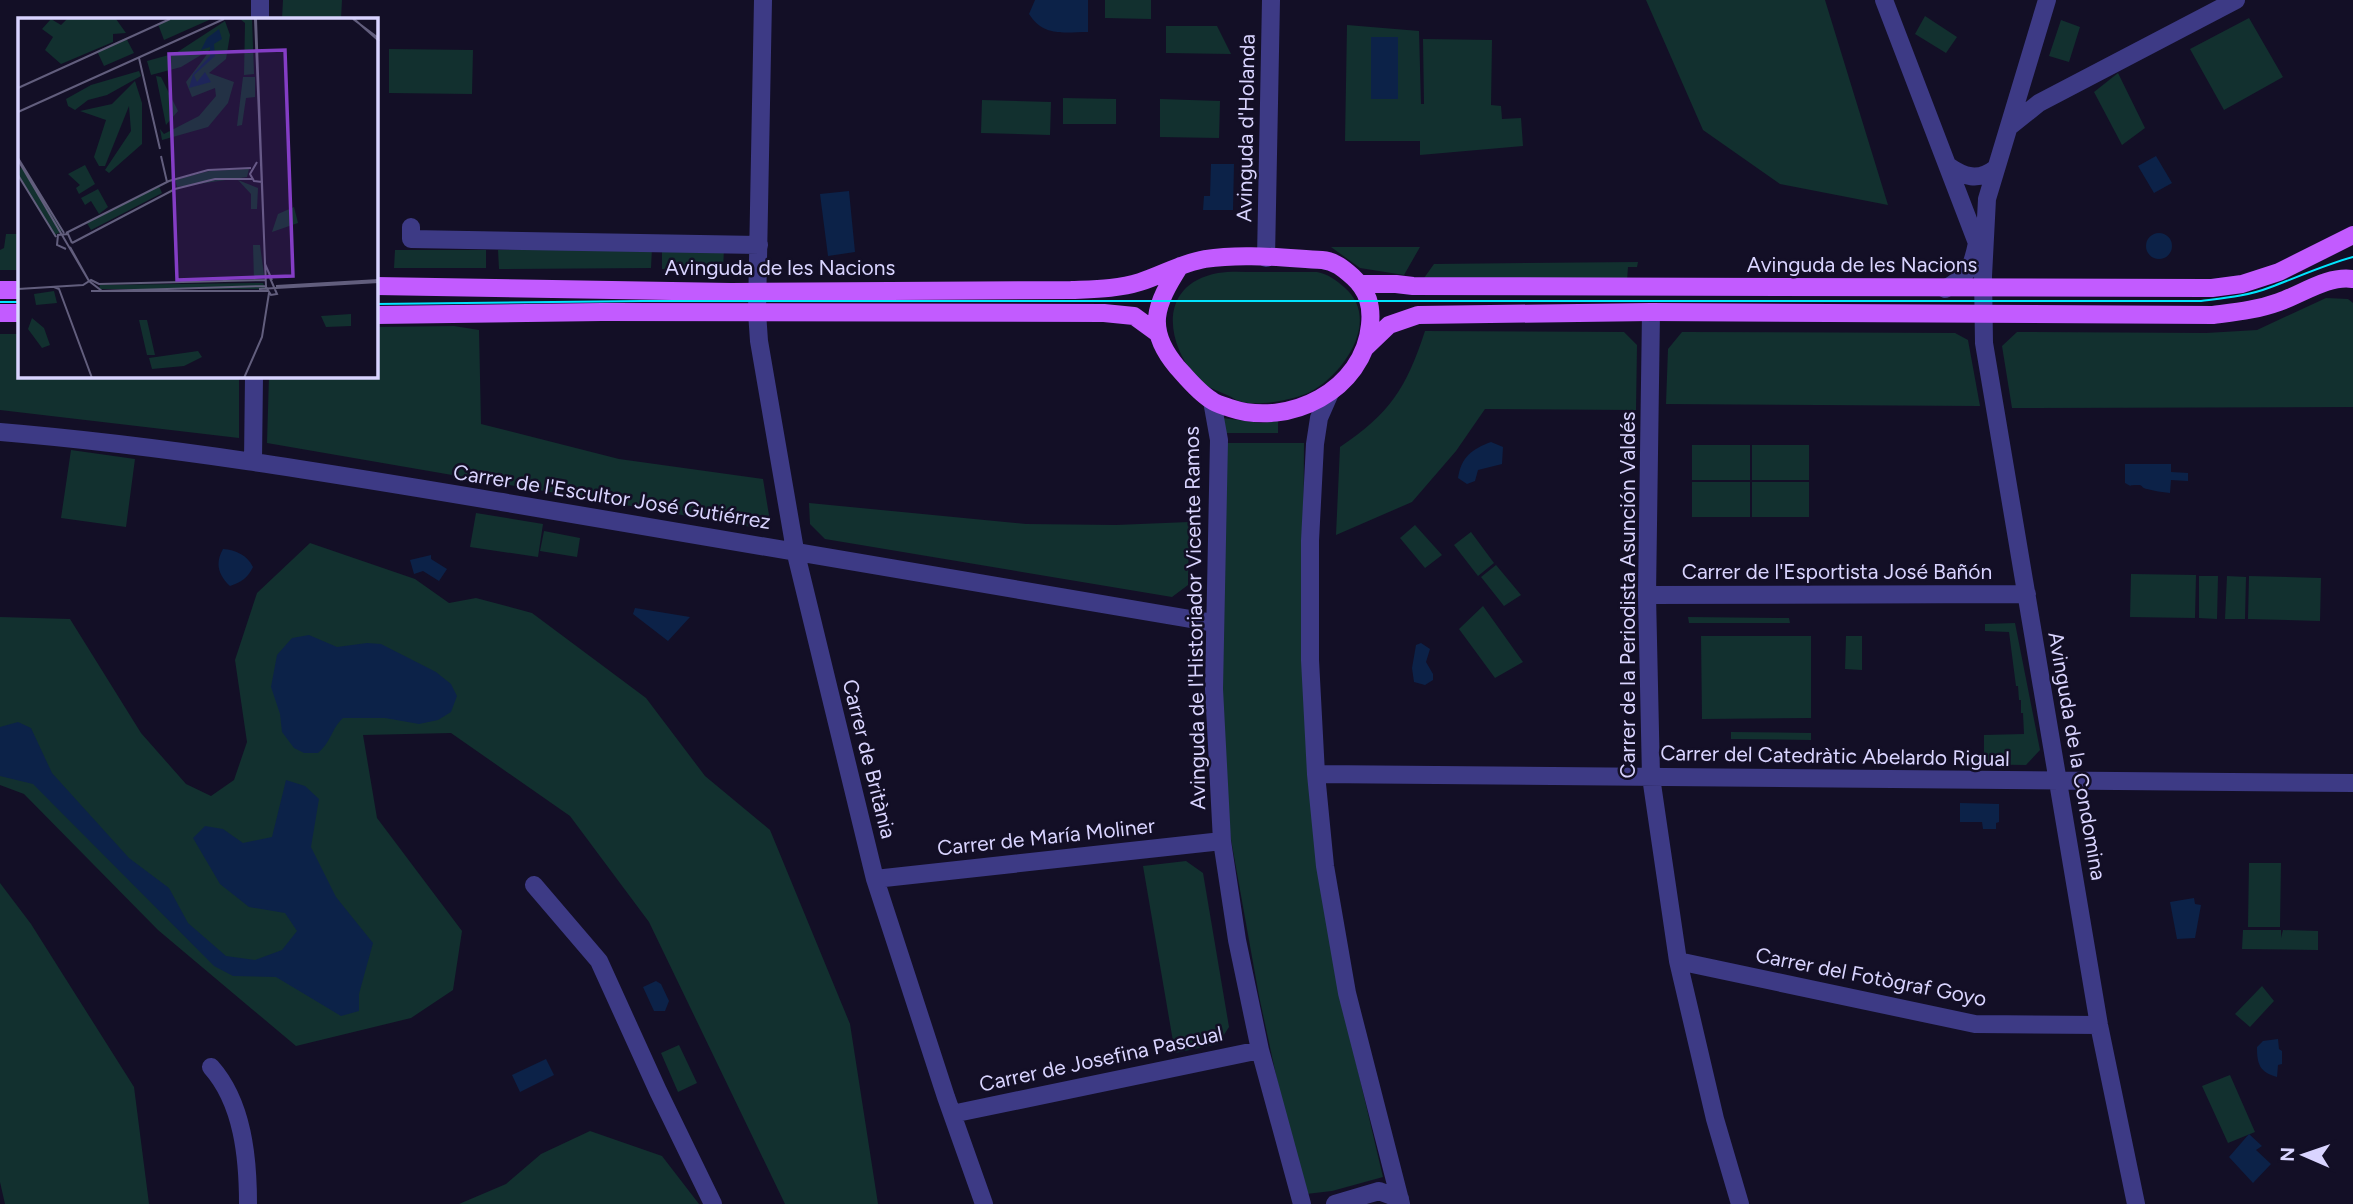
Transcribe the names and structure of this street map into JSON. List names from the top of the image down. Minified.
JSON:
{"streets":{"main road":["Avinguda de les Nacions"],"street":["Avinguda d'Holanda","Carrer de l'Escultor José Gutiérrez","Carrer de l'Esportista José Bañón","Carrer de la Periodista Asunción Valdés","Avinguda de l'Historiador Vicente Ramos","Carrer del Catedràtic Abelardo Rigual","Avinguda de la Condomina","Carrer de Britània","Carrer de María Moliner","Carrer del Fotògraf Goyo","Carrer de Josefina Pascual"]},"crossings":[["Avinguda d'Holanda","Avinguda de les Nacions"],["Avinguda d'Holanda","Avinguda de l'Historiador Vicente Ramos"],["Avinguda de les Nacions","Avinguda de l'Historiador Vicente Ramos"],["Avinguda de les Nacions","Avinguda de la Condomina"],["Avinguda de les Nacions","Carrer de Britània"],["Carrer de l'Escultor José Gutiérrez","Avinguda de l'Historiador Vicente Ramos"],["Carrer de l'Escultor José Gutiérrez","Carrer de Britània"],["Carrer de l'Esportista José Bañón","Carrer de la Periodista Asunción Valdés"],["Carrer de l'Esportista José Bañón","Avinguda de la Condomina"],["Carrer de la Periodista Asunción Valdés","Carrer del Catedràtic Abelardo Rigual"],["Carrer de la Periodista Asunción Valdés","Carrer del Fotògraf Goyo"],["Avinguda de l'Historiador Vicente Ramos","Carrer de María Moliner"],["Avinguda de l'Historiador Vicente Ramos","Carrer de Josefina Pascual"],["Carrer del Catedràtic Abelardo Rigual","Avinguda de la Condomina"],["Avinguda de la Condomina","Carrer del Fotògraf Goyo"],["Carrer de Britània","Carrer de María Moliner"],["Carrer de Britània","Carrer de Josefina Pascual"]],"north":"left"}
